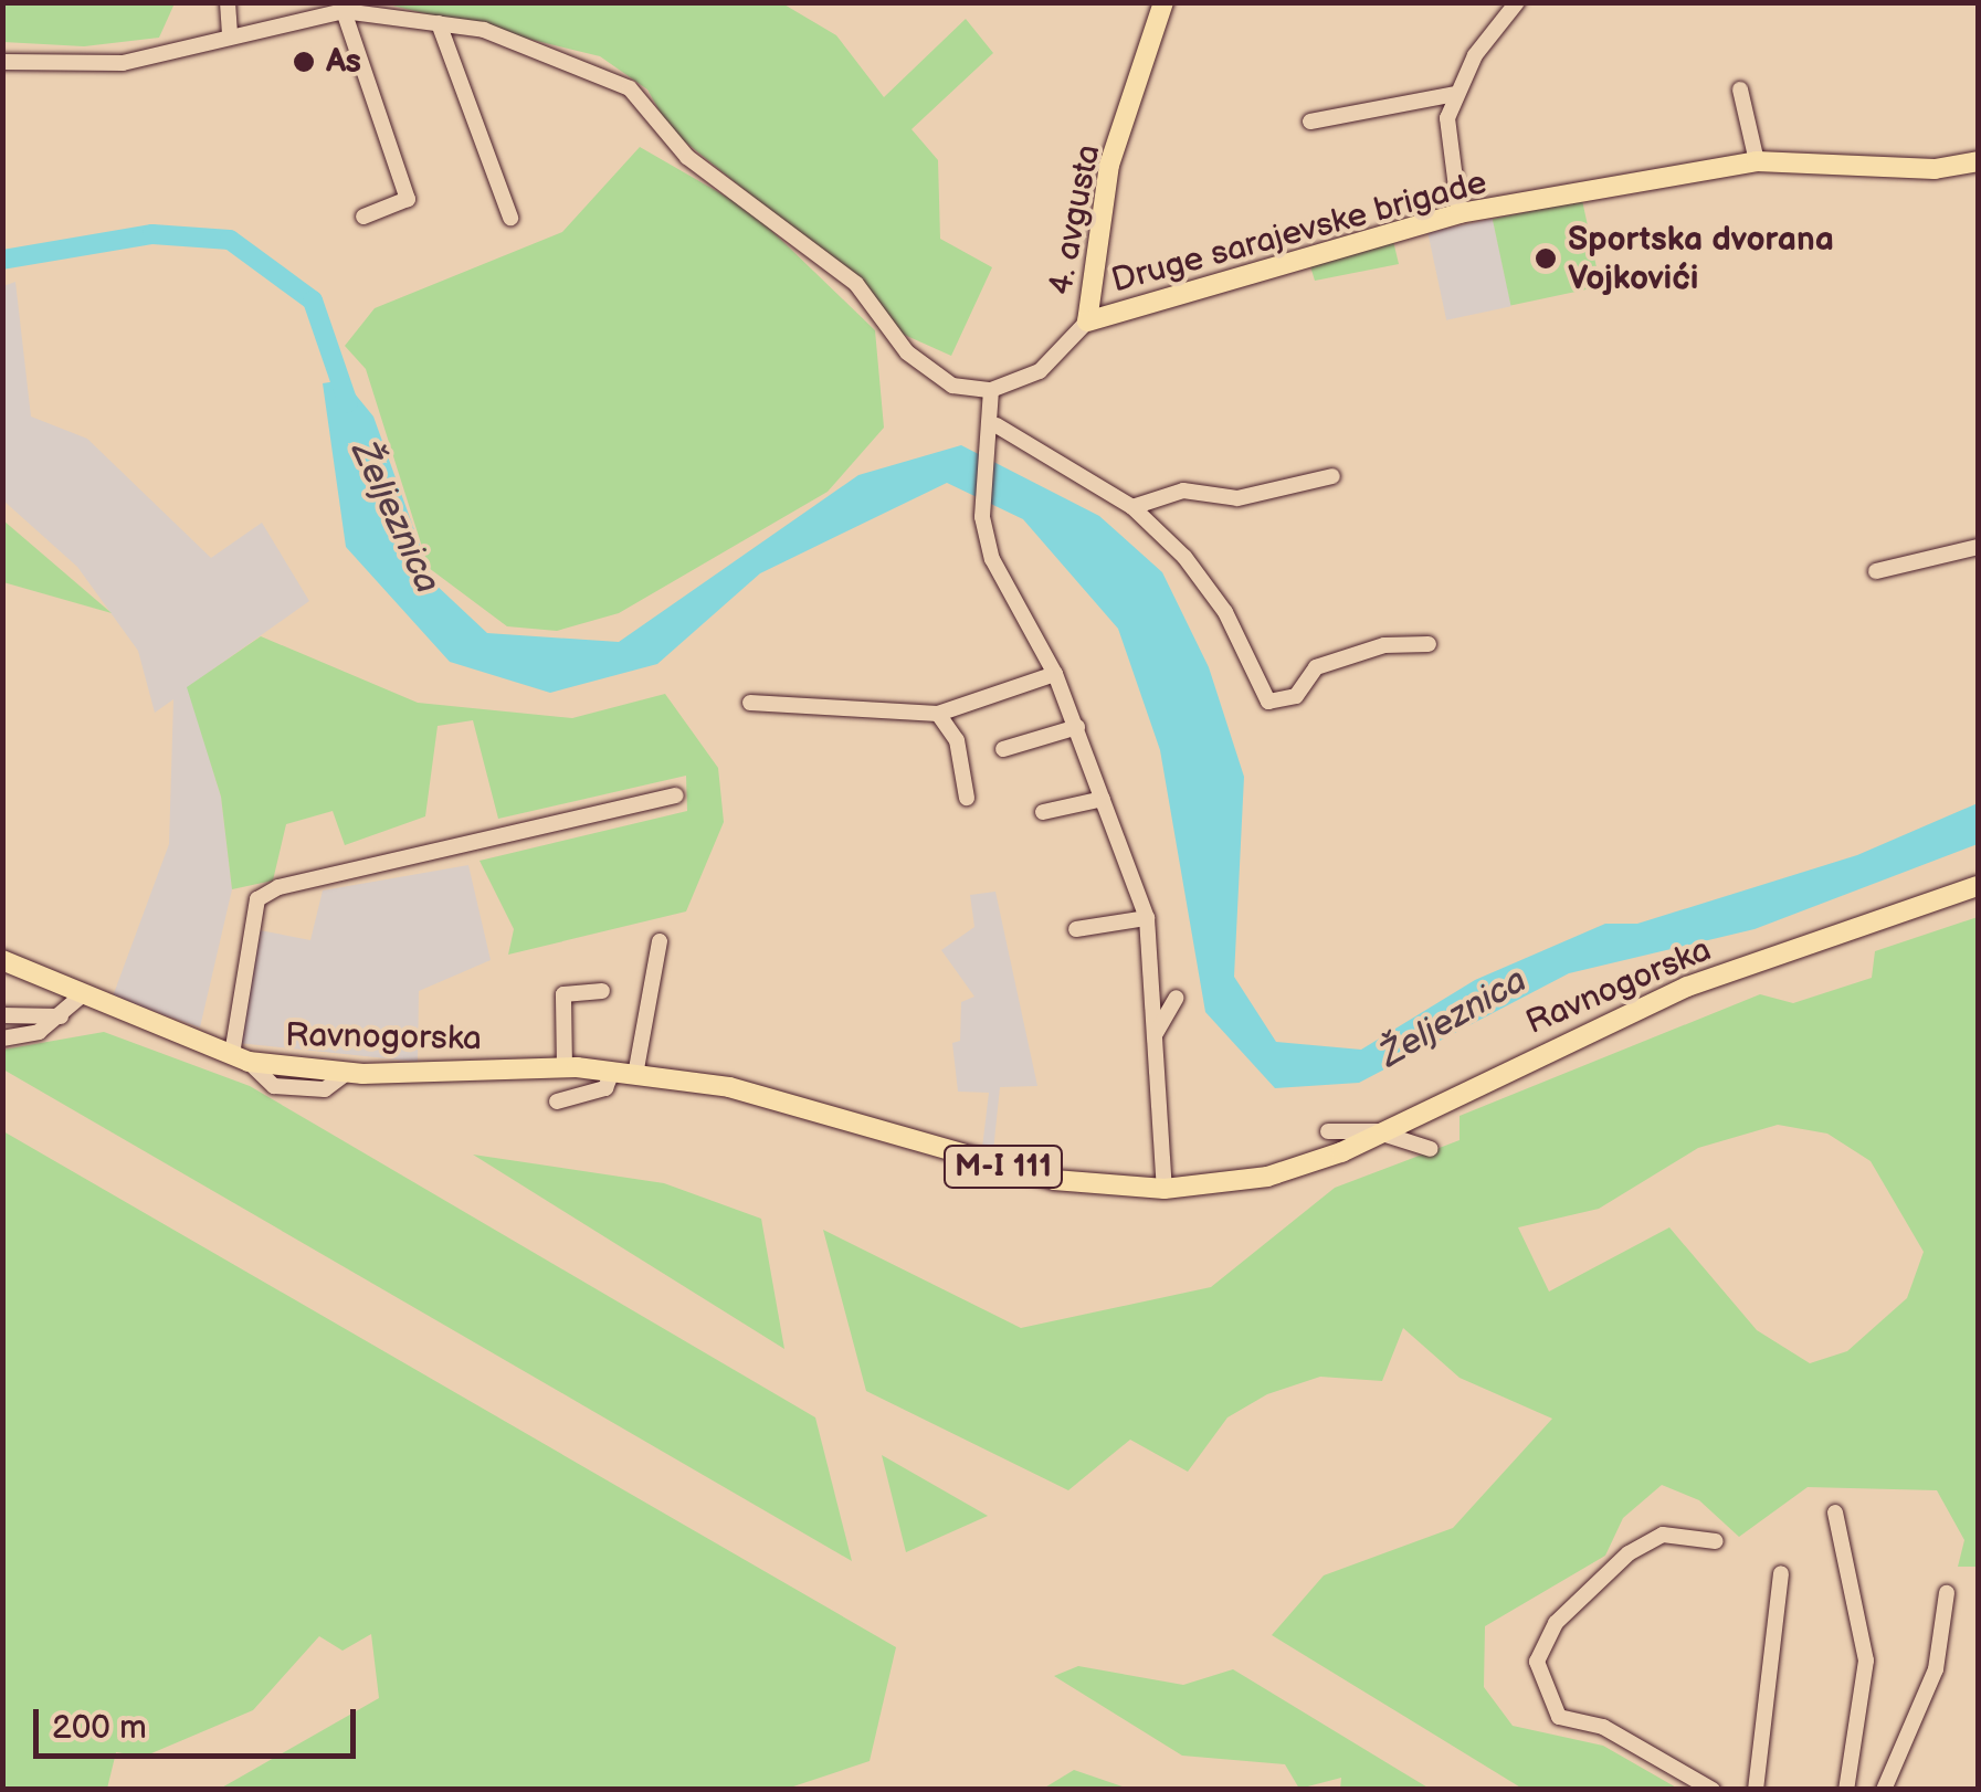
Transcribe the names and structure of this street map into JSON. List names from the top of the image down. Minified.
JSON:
{"streets":{"main road":["4. avgusta","Druge sarajevske brigade","Ravnogorska","M-I 111"]},"crossings":[["4. avgusta","Druge sarajevske brigade"]],"water":["Željeznica"],"places":["As","Sportska dvorana Vojkovići"],"scale_bar":"200 m"}
